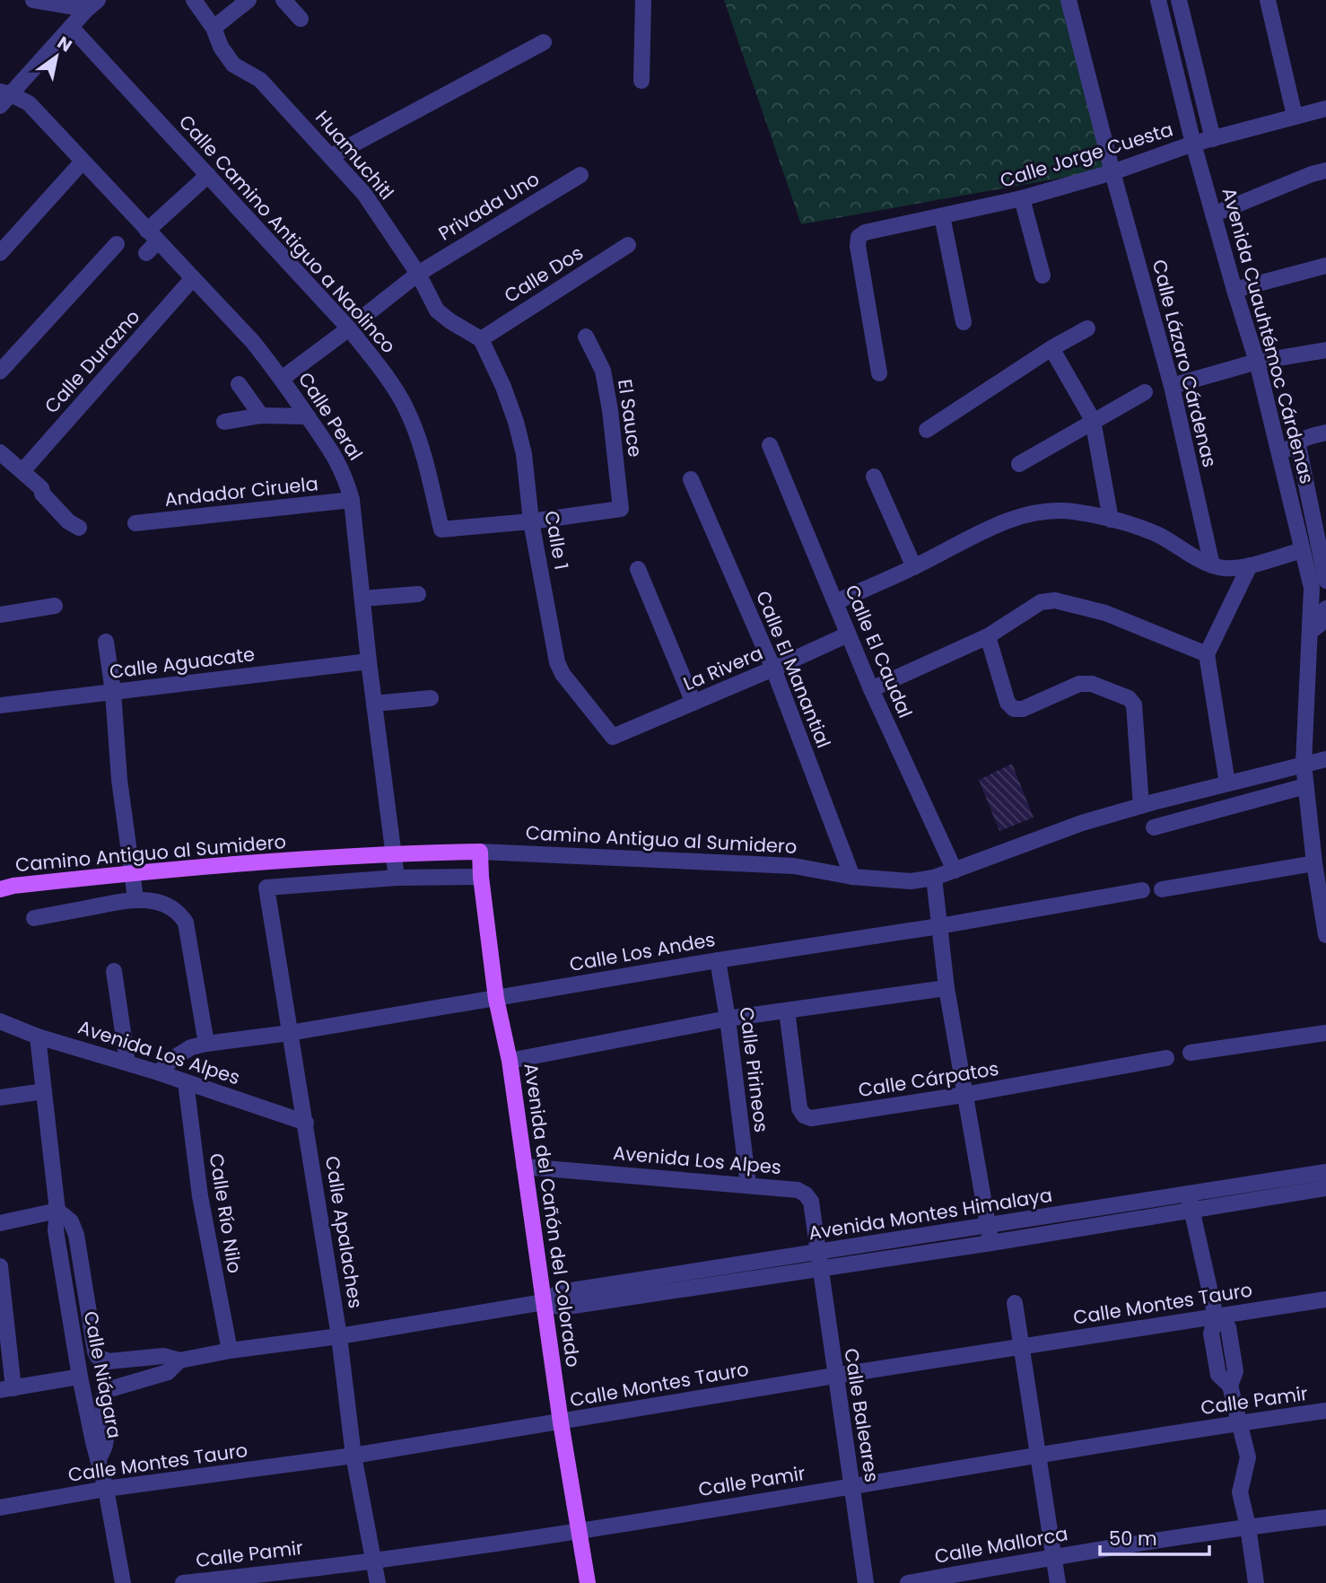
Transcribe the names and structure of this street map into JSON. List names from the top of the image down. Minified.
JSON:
{"streets":{"main road":["Camino Antiguo al Sumidero","Avenida del Cañón del Colorado"],"street":["Huamuchitl","Calle Jorge Cuesta","Privada Uno","Calle Camino Antiguo a Naolinco","Calle Dos","Avenida Cuauhtémoc Cárdenas","Calle Durazno","Calle Lázaro Cárdenas","Calle Peral","El Sauce","Andador Ciruela","Calle 1","Calle El Caudal","Calle Aguacate","La Rivera","Calle El Manantial","Calle Los Andes","Avenida Los Alpes","Calle Pirineos","Calle Cárpatos","Calle Río Nilo","Avenida Montes Himalaya","Calle Apalaches","Calle Montes Tauro","Calle Niágara","Calle Pamir","Calle Baleares","Calle Mallorca"]},"crossings":[["Huamuchitl","Privada Uno"],["Huamuchitl","Calle Dos"],["Huamuchitl","Calle 1"],["Calle Jorge Cuesta","Avenida Cuauhtémoc Cárdenas"],["Calle Jorge Cuesta","Calle Lázaro Cárdenas"],["Calle Camino Antiguo a Naolinco","El Sauce"],["Calle Camino Antiguo a Naolinco","Calle 1"],["Calle Dos","Calle 1"],["Avenida Cuauhtémoc Cárdenas","Camino Antiguo al Sumidero"],["Calle Durazno","Calle Peral"],["Calle Peral","Andador Ciruela"],["Calle Peral","Calle Aguacate"],["Calle Peral","Camino Antiguo al Sumidero"],["Calle Peral","Calle Apalaches"],["El Sauce","Calle 1"],["Calle 1","La Rivera"],["Calle El Caudal","La Rivera"],["Calle El Caudal","Camino Antiguo al Sumidero"],["La Rivera","Calle El Manantial"],["Calle El Manantial","Camino Antiguo al Sumidero"],["Camino Antiguo al Sumidero","Avenida del Cañón del Colorado"],["Calle Los Andes","Avenida Los Alpes"],["Calle Los Andes","Calle Pirineos"],["Calle Los Andes","Avenida del Cañón del Colorado"],["Calle Los Andes","Calle Apalaches"],["Avenida Los Alpes","Calle Pirineos"],["Avenida Los Alpes","Calle Río Nilo"],["Avenida Los Alpes","Avenida Montes Himalaya"],["Avenida Los Alpes","Avenida del Cañón del Colorado"],["Avenida Los Alpes","Calle Apalaches"],["Avenida Los Alpes","Calle Niágara"],["Avenida Los Alpes","Calle Baleares"],["Calle Río Nilo","Avenida Montes Himalaya"],["Avenida Montes Himalaya","Avenida del Cañón del Colorado"],["Avenida Montes Himalaya","Calle Apalaches"],["Avenida Montes Himalaya","Calle Niágara"],["Avenida Montes Himalaya","Calle Baleares"],["Avenida del Cañón del Colorado","Calle Montes Tauro"],["Avenida del Cañón del Colorado","Calle Pamir"],["Calle Apalaches","Calle Montes Tauro"],["Calle Apalaches","Calle Pamir"],["Calle Montes Tauro","Calle Niágara"],["Calle Montes Tauro","Calle Baleares"],["Calle Pamir","Calle Baleares"]],"scale_bar":"50 m","north":"top right"}
